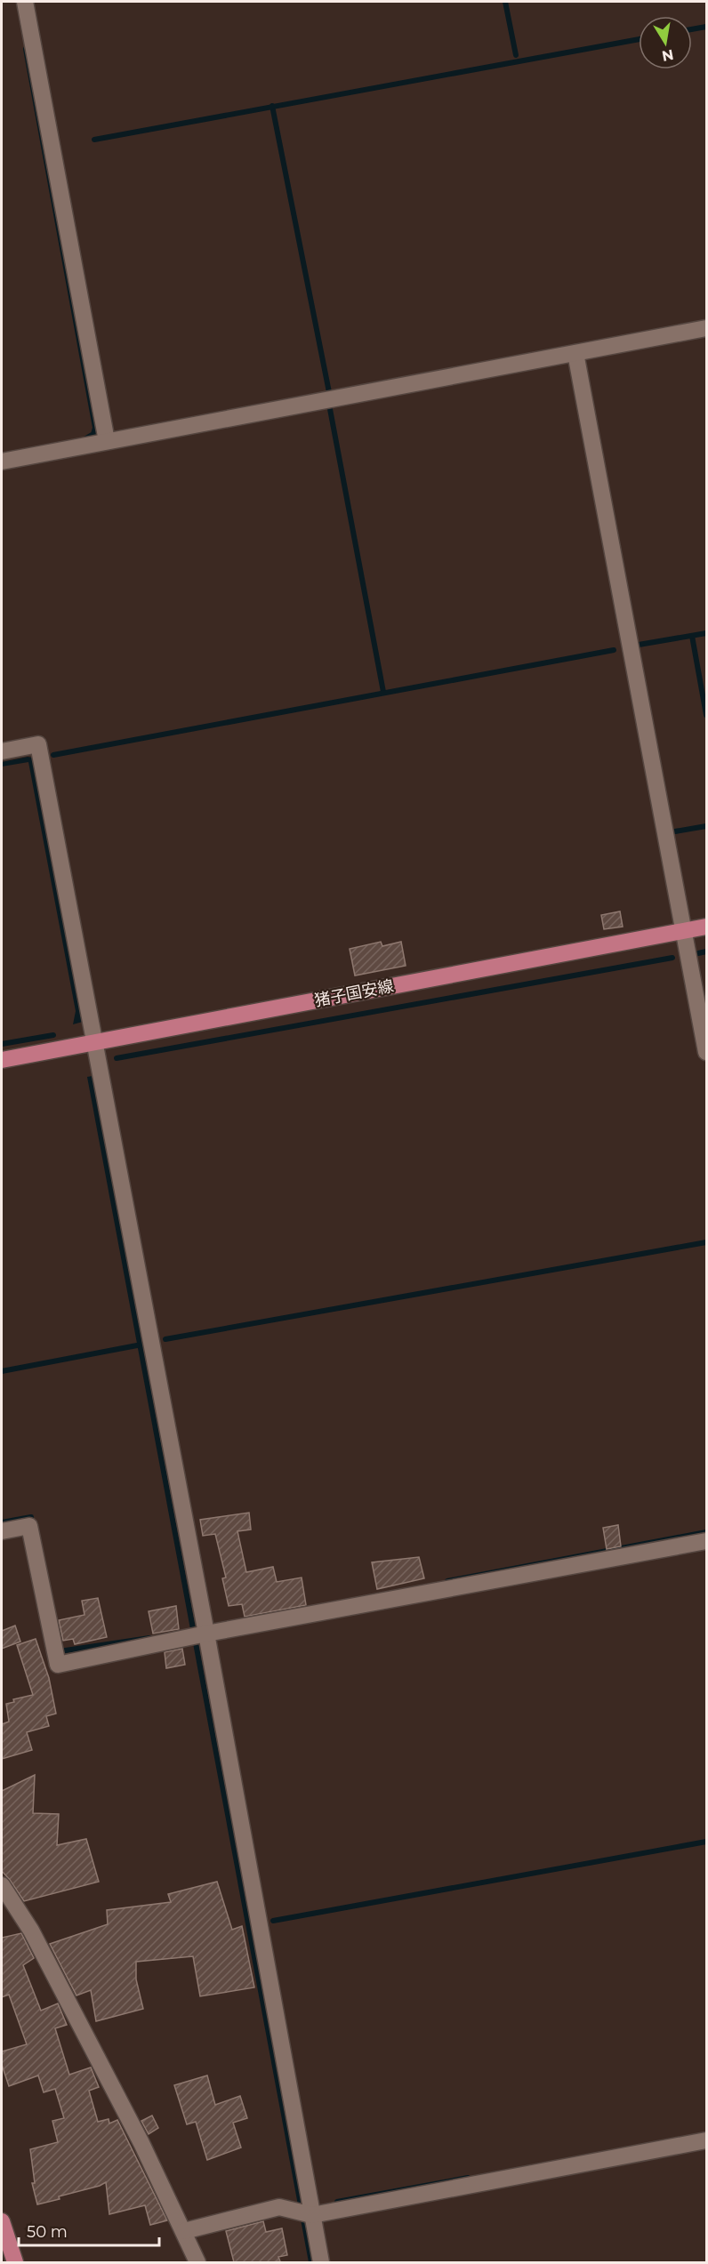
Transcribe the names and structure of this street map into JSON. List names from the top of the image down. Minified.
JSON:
{"streets":{"main road":["猪子国安線"]},"scale_bar":"50 m","north":"bottom"}
